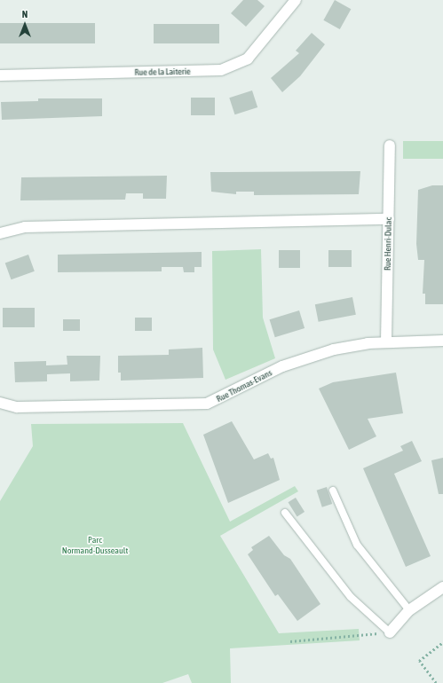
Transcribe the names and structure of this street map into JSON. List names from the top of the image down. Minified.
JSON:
{"streets":{"street":["Rue de la Laiterie","Rue Henri-Dulac","Rue Thomas-Evans"]},"crossings":[["Rue Henri-Dulac","Rue Thomas-Evans"]],"parks":["Parc Normand-Dusseault"],"north":"top"}
